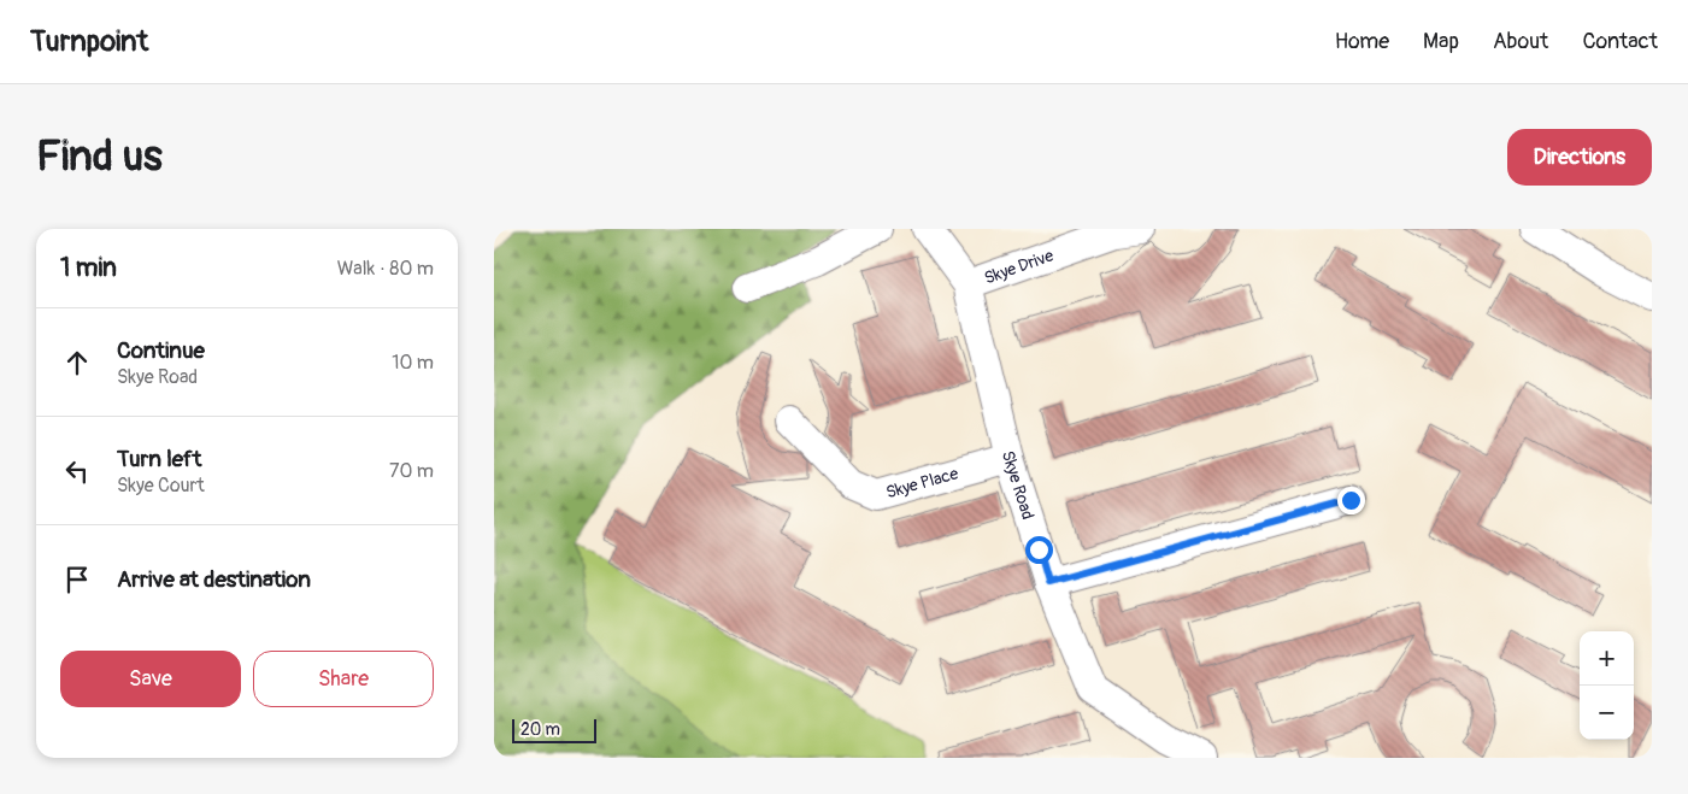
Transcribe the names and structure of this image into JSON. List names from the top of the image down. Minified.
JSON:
{"streets":{"street":["Skye Drive","Skye Place","Skye Road"]},"crossings":[["Skye Drive","Skye Road"],["Skye Place","Skye Road"]],"scale_bar":"20 m","page":{"header":"Turnpoint","nav":["Home","Map","About","Contact"],"buttons":["Directions",["Save","Share"]],"title":"Find us","heading":["1 min","Walk · 80 m"],"list":[["Continue","Skye Road","10 m"],["Turn left","Skye Court","70 m"],"Arrive at destination"],"map_buttons":["+","−"],"scale":"20 m"}}
